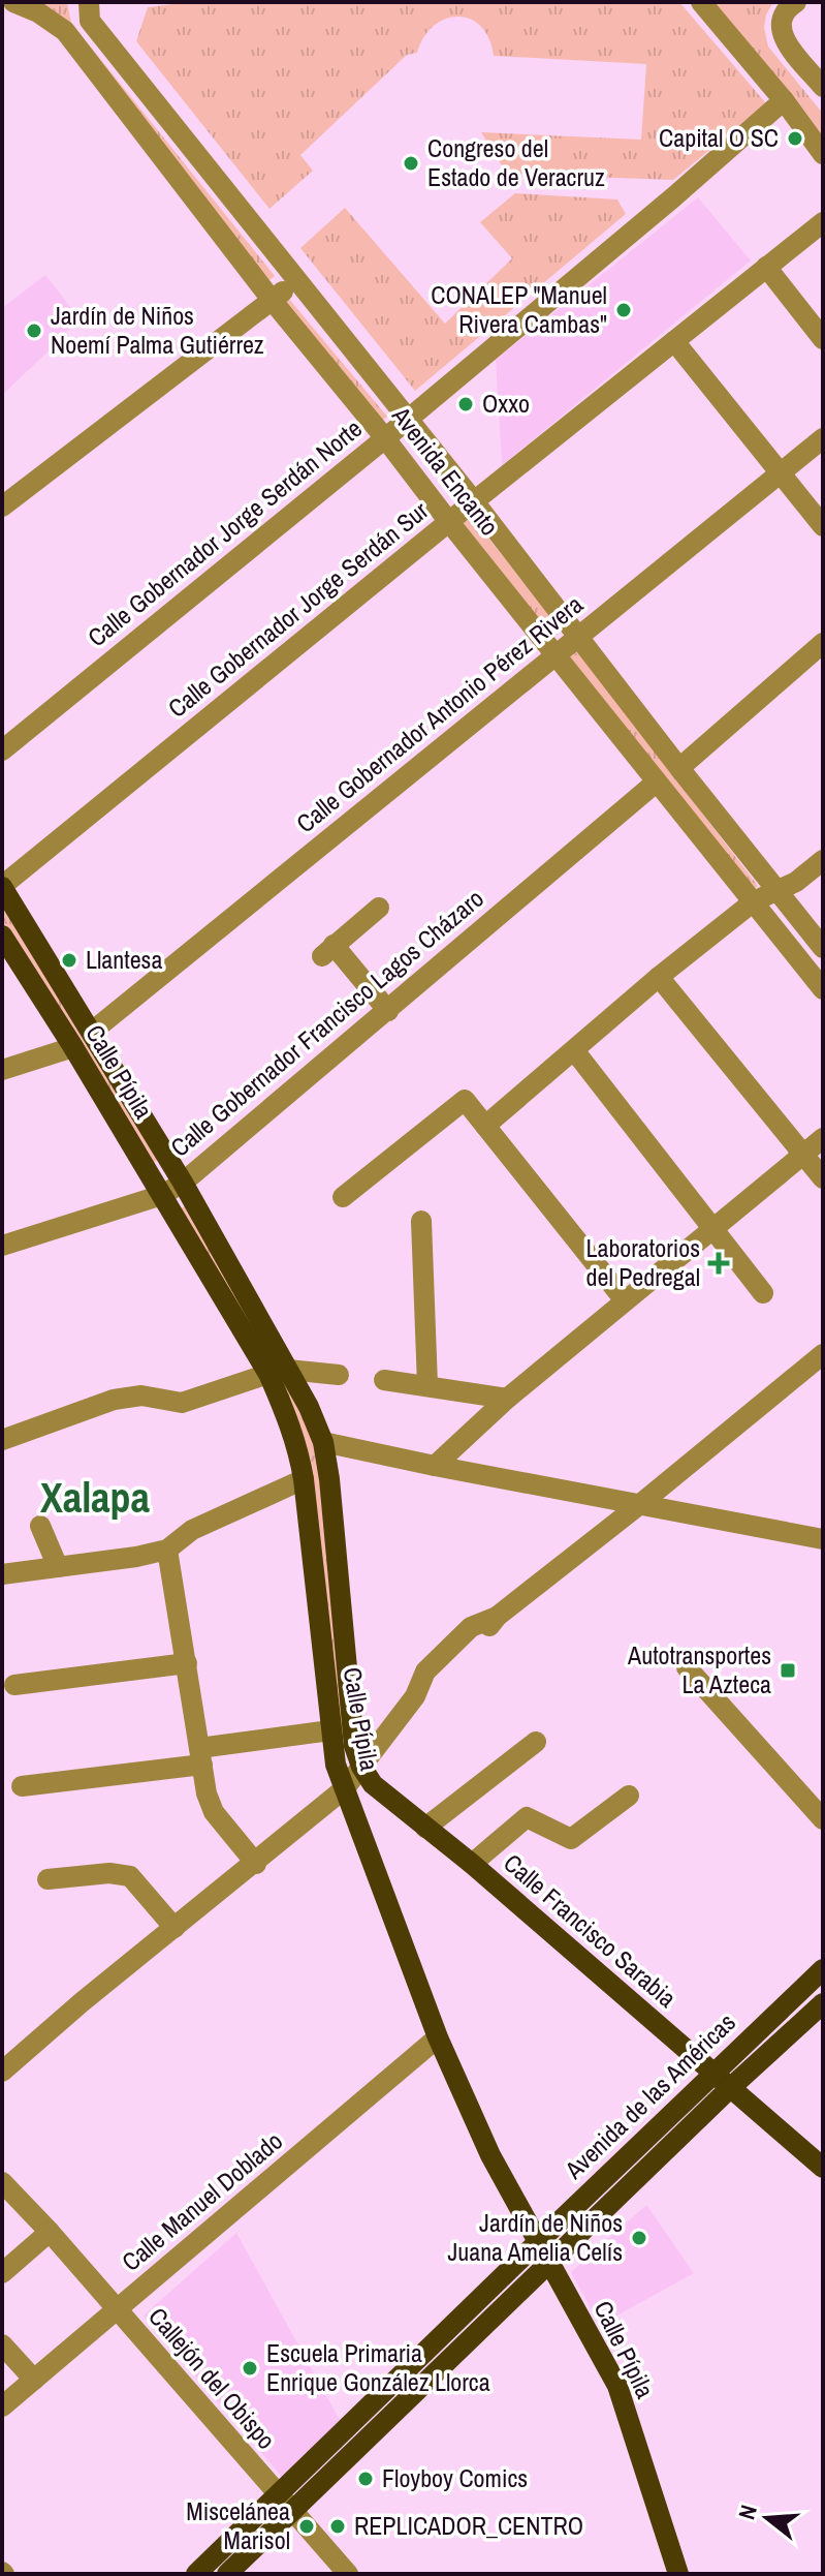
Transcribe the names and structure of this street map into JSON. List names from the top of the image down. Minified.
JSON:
{"streets":{"main road":["Calle Pípila","Calle Francisco Sarabia","Avenida de las Américas"],"street":["Avenida Encanto","Calle Gobernador Jorge Serdán Norte","Calle Gobernador Jorge Serdán Sur","Calle Gobernador Antonio Pérez Rivera","Calle Gobernador Francisco Lagos Cházaro","Calle Manuel Doblado","Callejón del Obispo"]},"crossings":[["Avenida Encanto","Calle Gobernador Jorge Serdán Norte"],["Avenida Encanto","Calle Gobernador Jorge Serdán Sur"],["Avenida Encanto","Calle Gobernador Antonio Pérez Rivera"],["Avenida Encanto","Calle Gobernador Francisco Lagos Cházaro"],["Calle Gobernador Jorge Serdán Sur","Calle Pípila"],["Calle Gobernador Antonio Pérez Rivera","Calle Pípila"],["Calle Gobernador Francisco Lagos Cházaro","Calle Pípila"],["Calle Pípila","Calle Francisco Sarabia"],["Calle Pípila","Avenida de las Américas"],["Calle Pípila","Calle Manuel Doblado"],["Calle Francisco Sarabia","Avenida de las Américas"],["Avenida de las Américas","Callejón del Obispo"],["Calle Manuel Doblado","Callejón del Obispo"]],"districts":["Xalapa"],"places":{"other":["Capital O SC","Congreso del Estado de Veracruz","CONALEP \"Manuel Rivera Cambas\"","Jardín de Niños Noemí Palma Gutiérrez","Oxxo","Llantesa","Jardín de Niños Juana Amelia Celís","Escuela Primaria Enrique González Llorca","Floyboy Comics","Miscelánea Marisol","REPLICADOR_CENTRO"],"health":["Laboratorios del Pedregal"],"transit":["Autotransportes La Azteca"]},"north":"left"}
